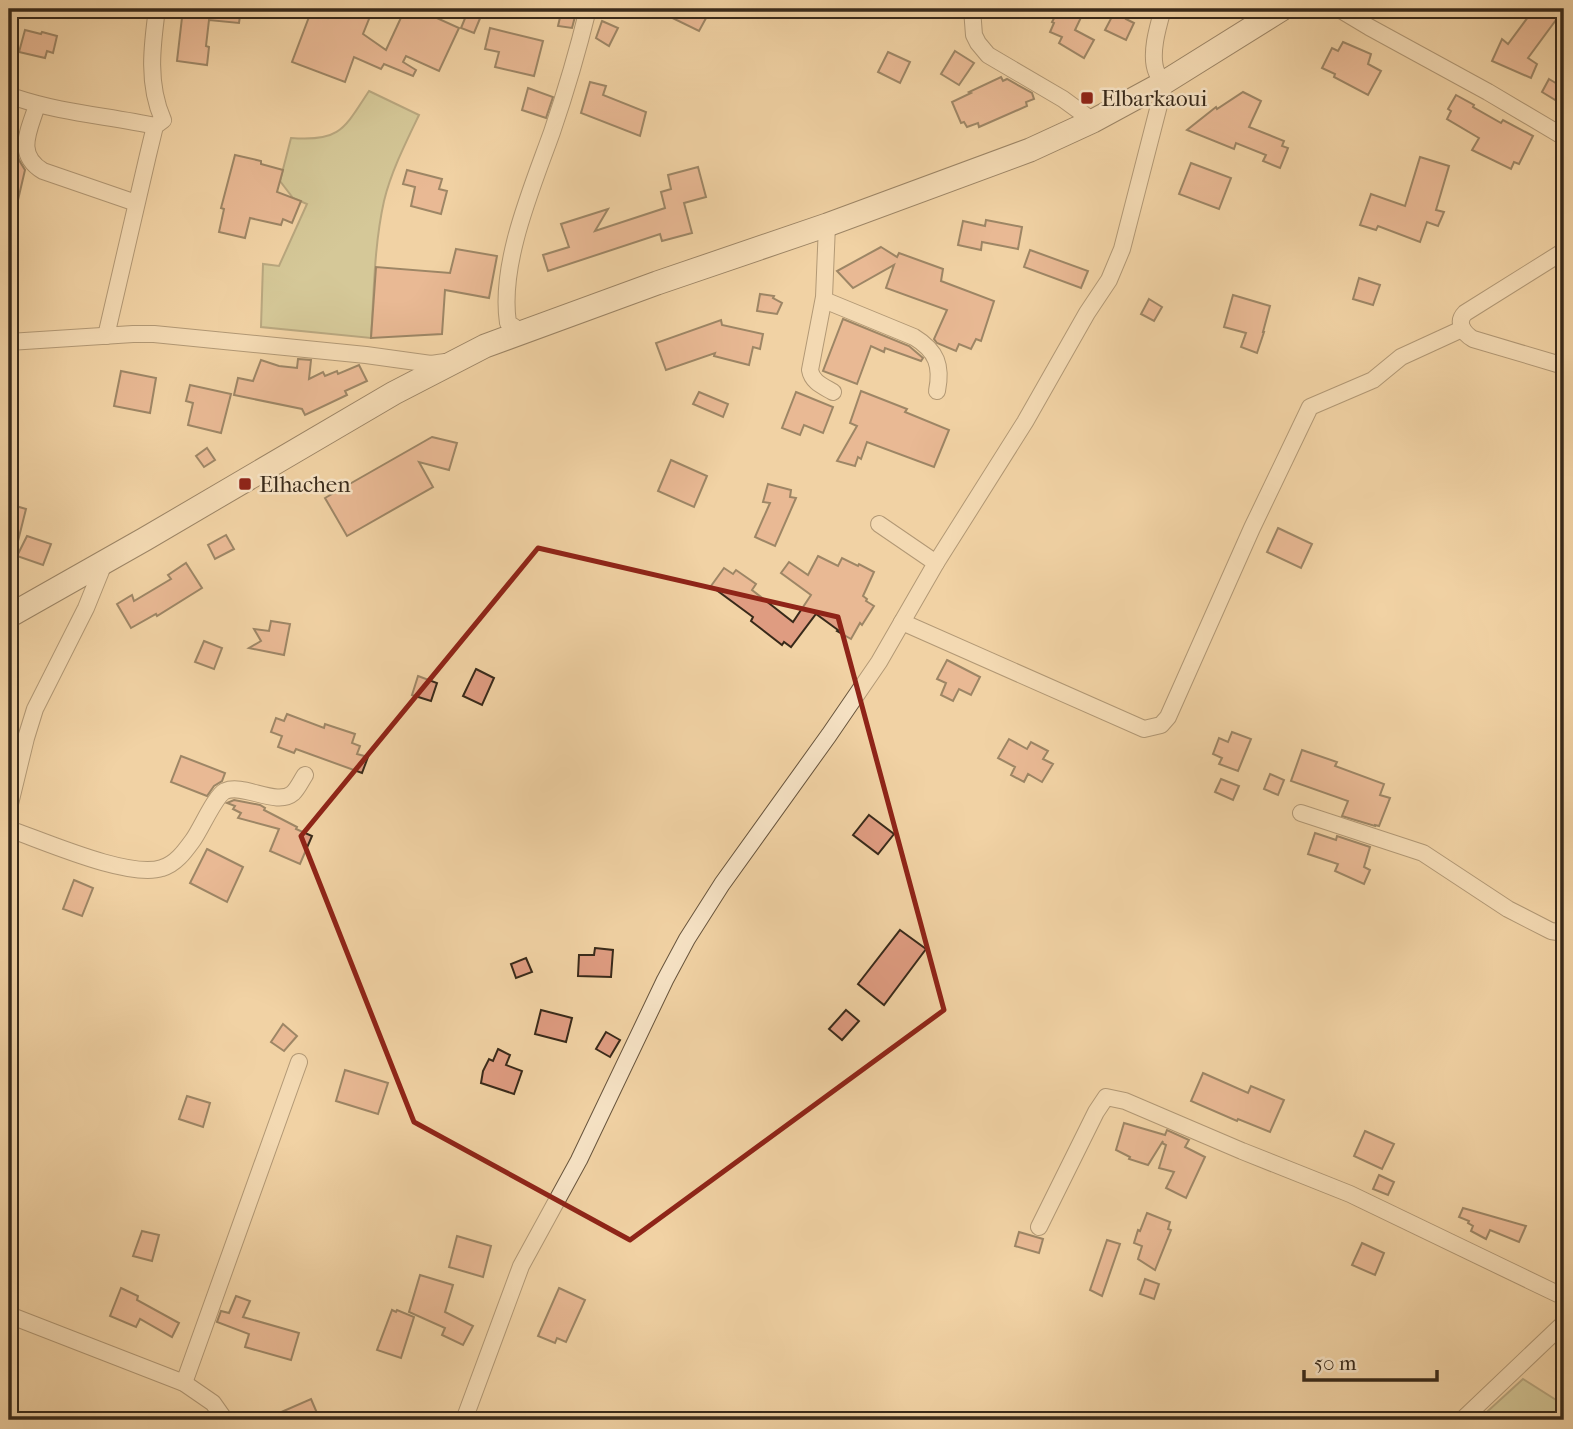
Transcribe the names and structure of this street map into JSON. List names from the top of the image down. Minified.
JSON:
{"places":{"transit":["Elbarkaoui","Elhachen"]},"scale_bar":"50 m"}
